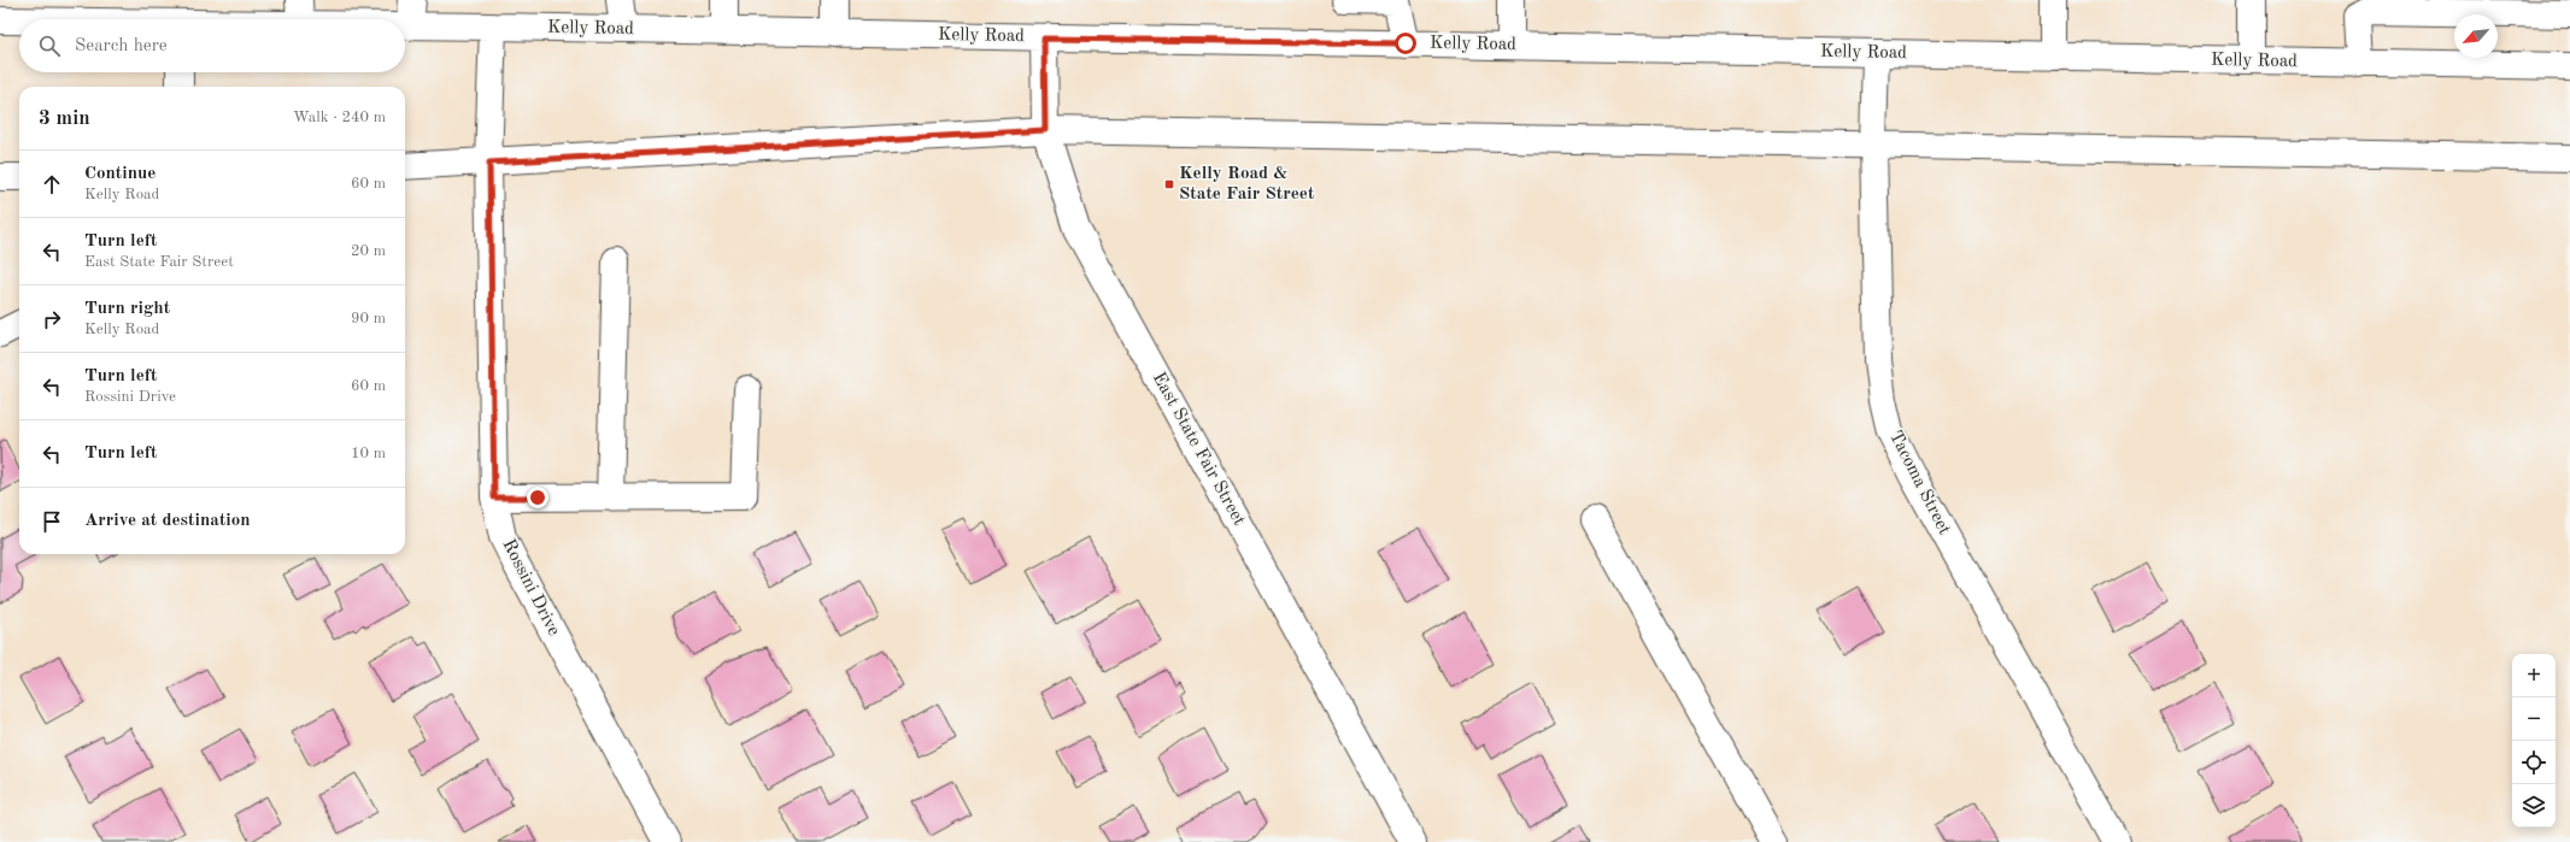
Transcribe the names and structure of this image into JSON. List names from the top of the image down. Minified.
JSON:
{"streets":{"street":["Kelly Road","East State Fair Street","Tacoma Street","Rossini Drive"]},"crossings":[["Kelly Road","East State Fair Street"],["Kelly Road","Tacoma Street"],["Kelly Road","Rossini Drive"]],"places":{"transit":["Kelly Road & State Fair Street"]},"north":"bottom left","page":{"search":"Search here","heading":["3 min","Walk · 240 m"],"list":[["Continue","Kelly Road","60 m"],["Turn left","East State Fair Street","20 m"],["Turn right","Kelly Road","90 m"],["Turn left","Rossini Drive","60 m"],["Turn left","10 m"],"Arrive at destination"],"map_buttons":["+","−"]}}
